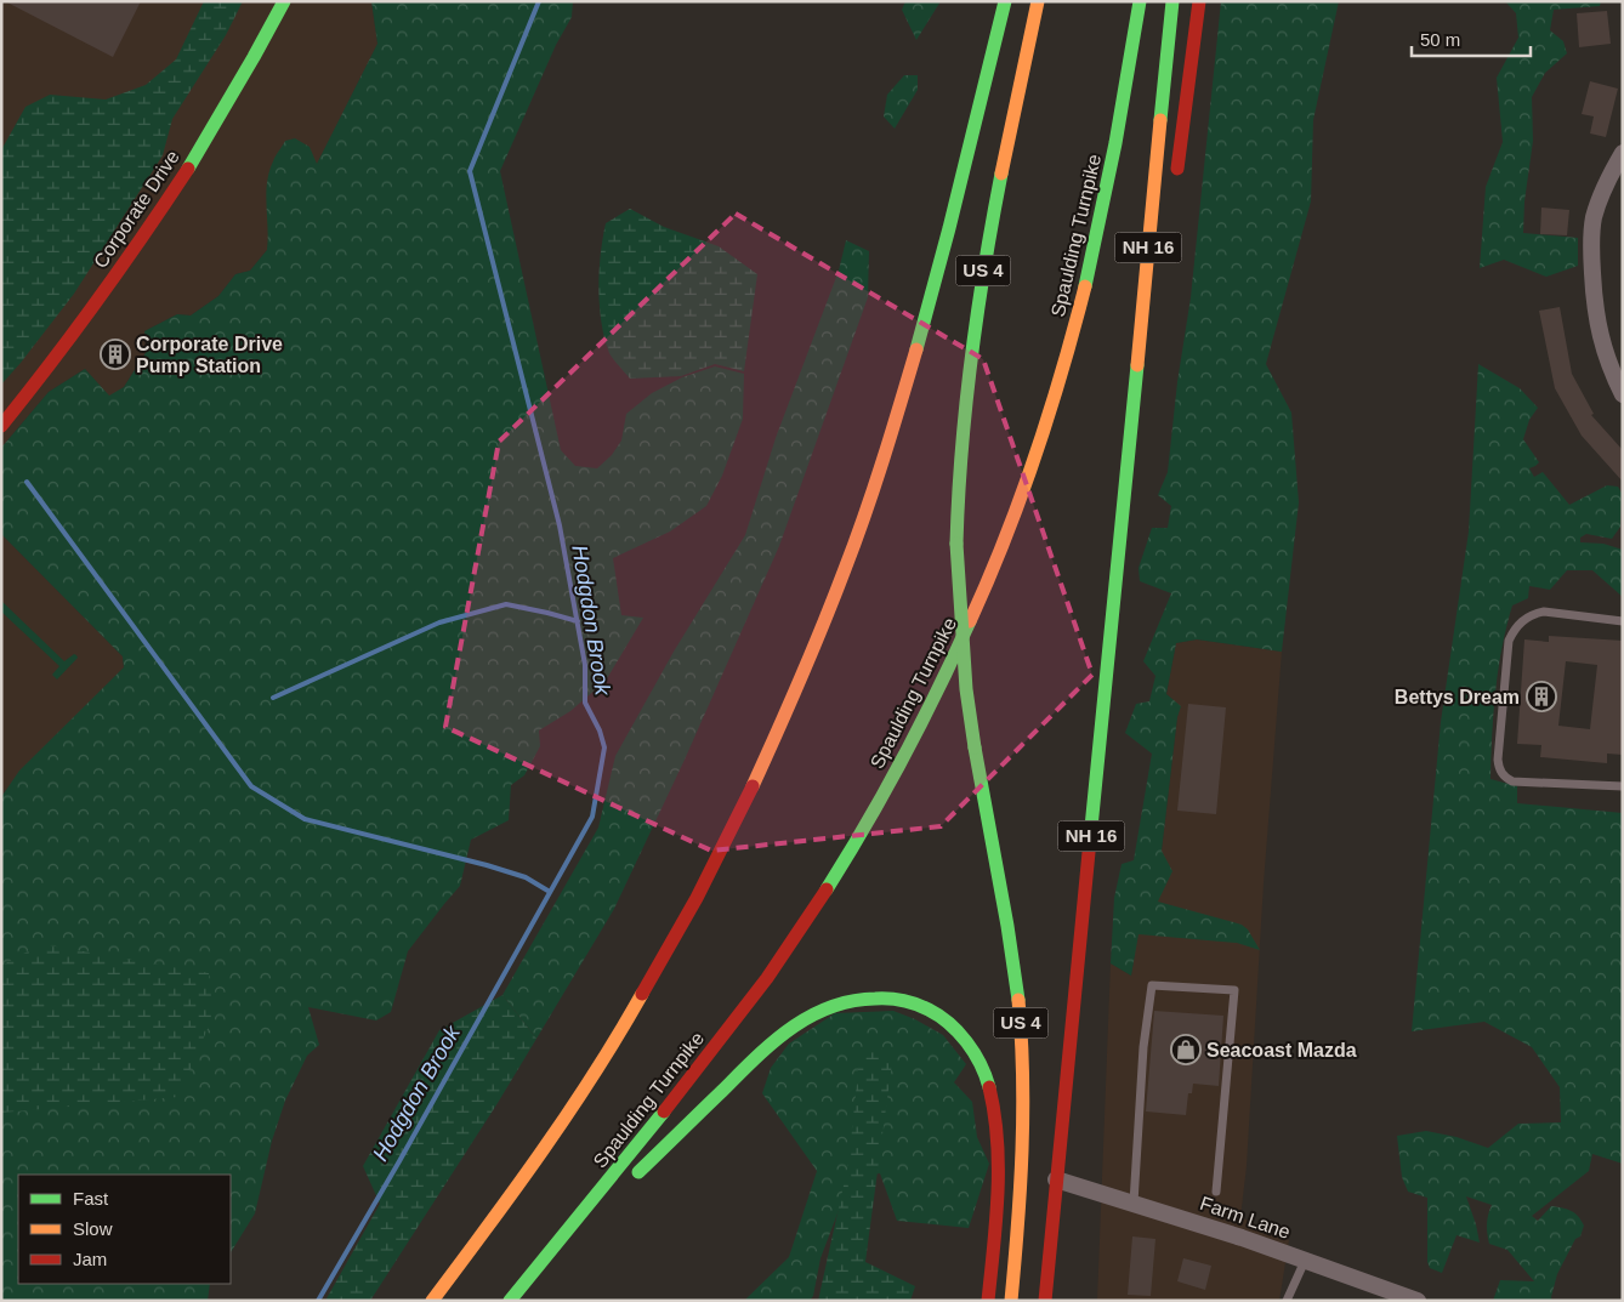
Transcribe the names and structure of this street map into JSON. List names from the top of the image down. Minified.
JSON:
{"streets":{"main road":["Corporate Drive","Spaulding Turnpike","NH 16","US 4"],"street":["Farm Lane"]},"crossings":[["NH 16","Farm Lane"]],"water":["Hodgdon Brook"],"places":{"building":["Corporate Drive Pump Station","Bettys Dream"],"shop":["Seacoast Mazda"]},"legend":["Fast","Slow","Jam"],"scale_bar":"50 m"}
